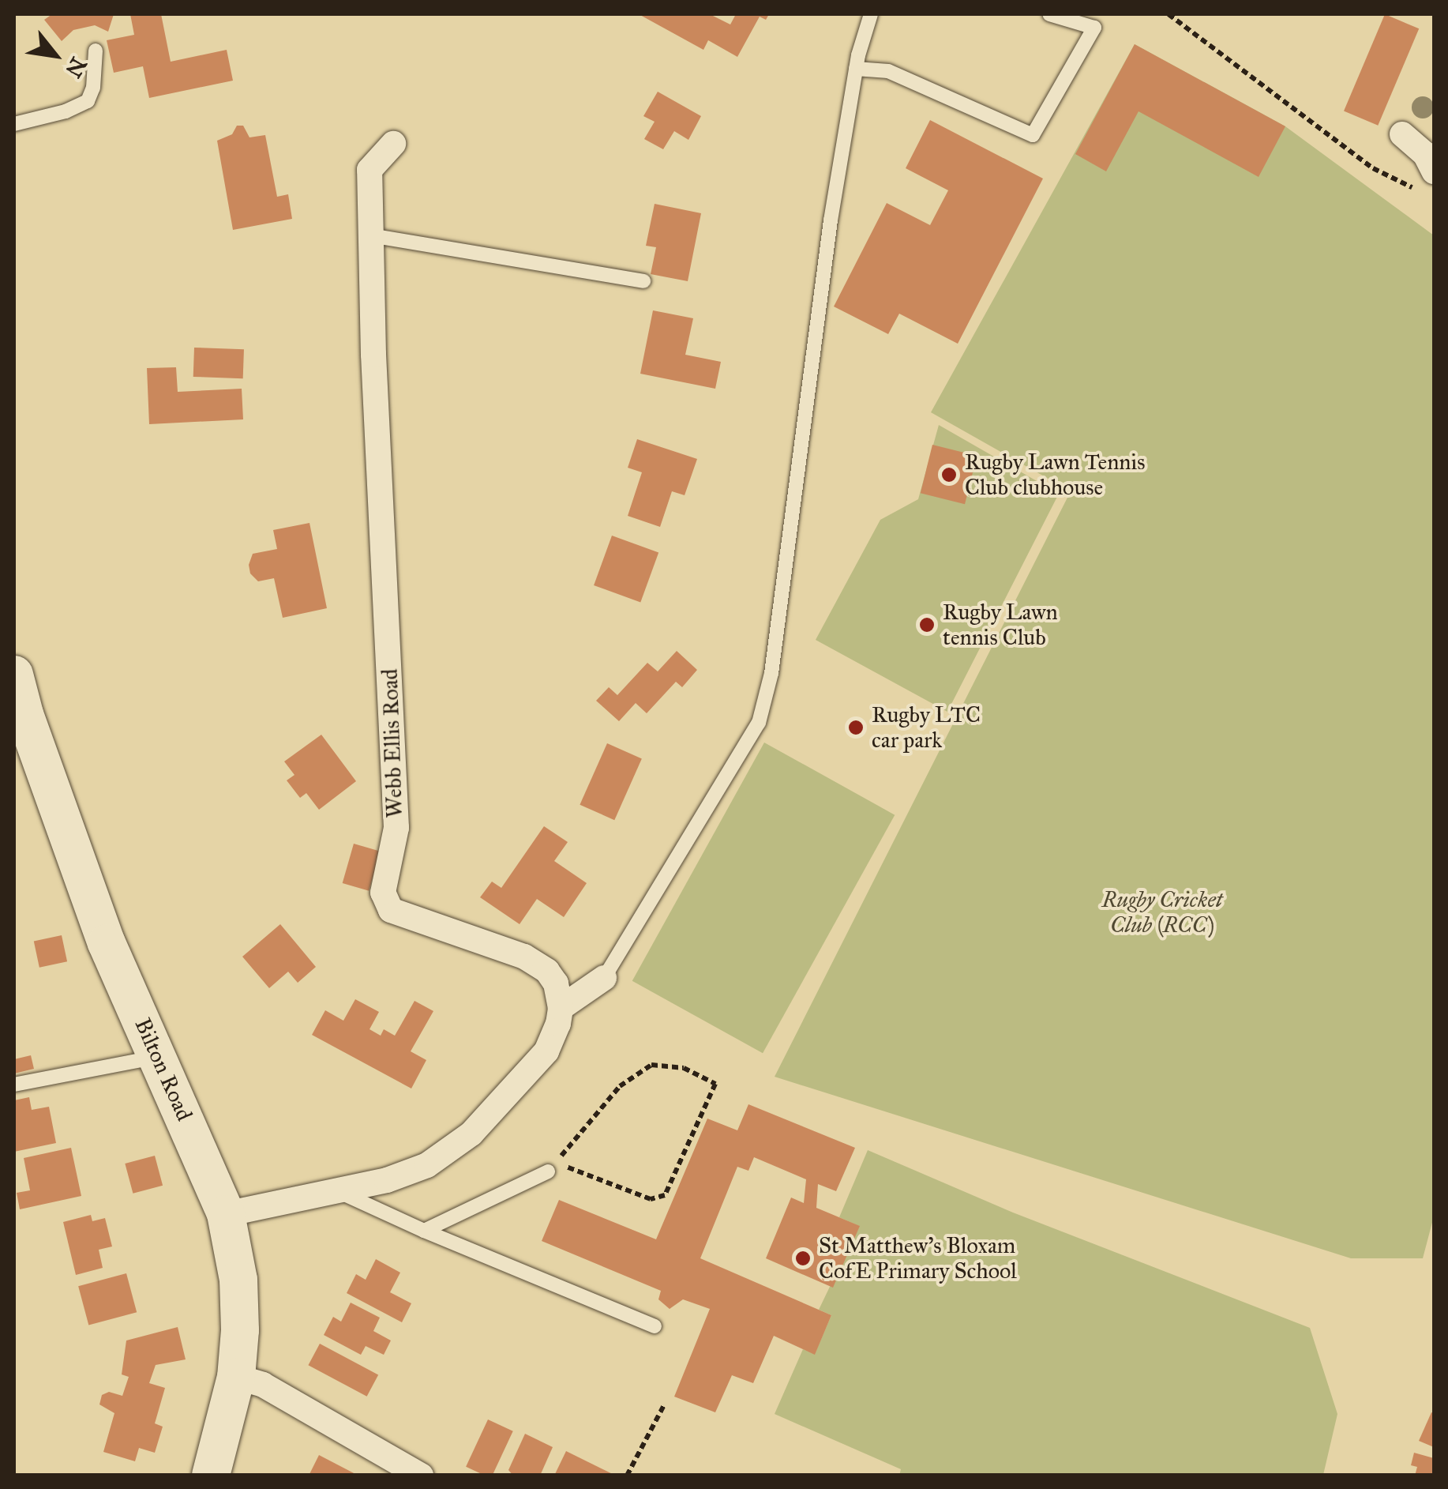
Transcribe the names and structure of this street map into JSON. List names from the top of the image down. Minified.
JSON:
{"streets":{"main road":["Bilton Road"],"street":["Webb Ellis Road"]},"parks":["Rugby Cricket Club (RCC)"],"places":["Rugby Lawn Tennis Club clubhouse","Rugby Lawn tennis Club","Rugby LTC car park","St Matthew's Bloxam CofE Primary School"],"north":"bottom right"}
